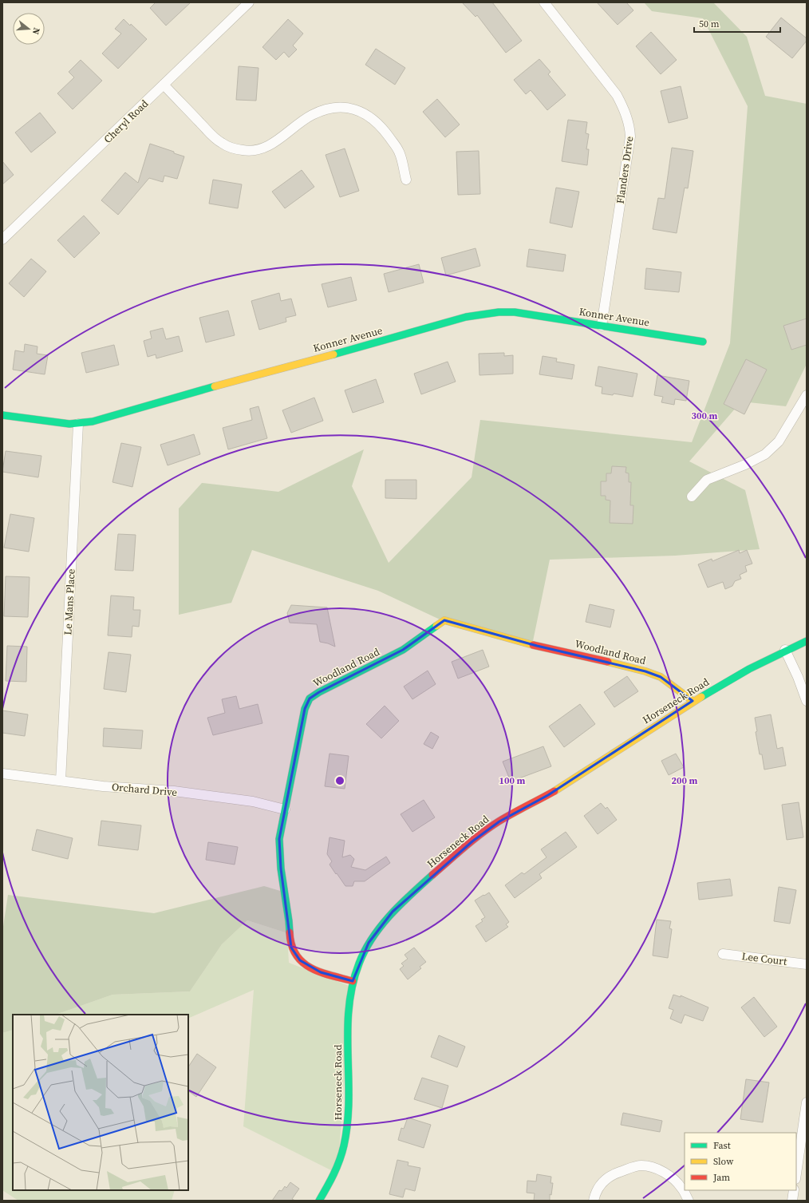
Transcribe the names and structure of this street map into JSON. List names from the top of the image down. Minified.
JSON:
{"streets":{"street":["Cheryl Road","Flanders Drive","Konner Avenue","Le Mans Place","Woodland Road","Horseneck Road","Orchard Drive","Lee Court"]},"crossings":[["Flanders Drive","Konner Avenue"],["Konner Avenue","Le Mans Place"],["Le Mans Place","Orchard Drive"],["Woodland Road","Horseneck Road"],["Woodland Road","Orchard Drive"]],"legend":["Fast","Slow","Jam"],"scale_bar":"50 m","north":"right","rings":["300 m","100 m","200 m"]}
